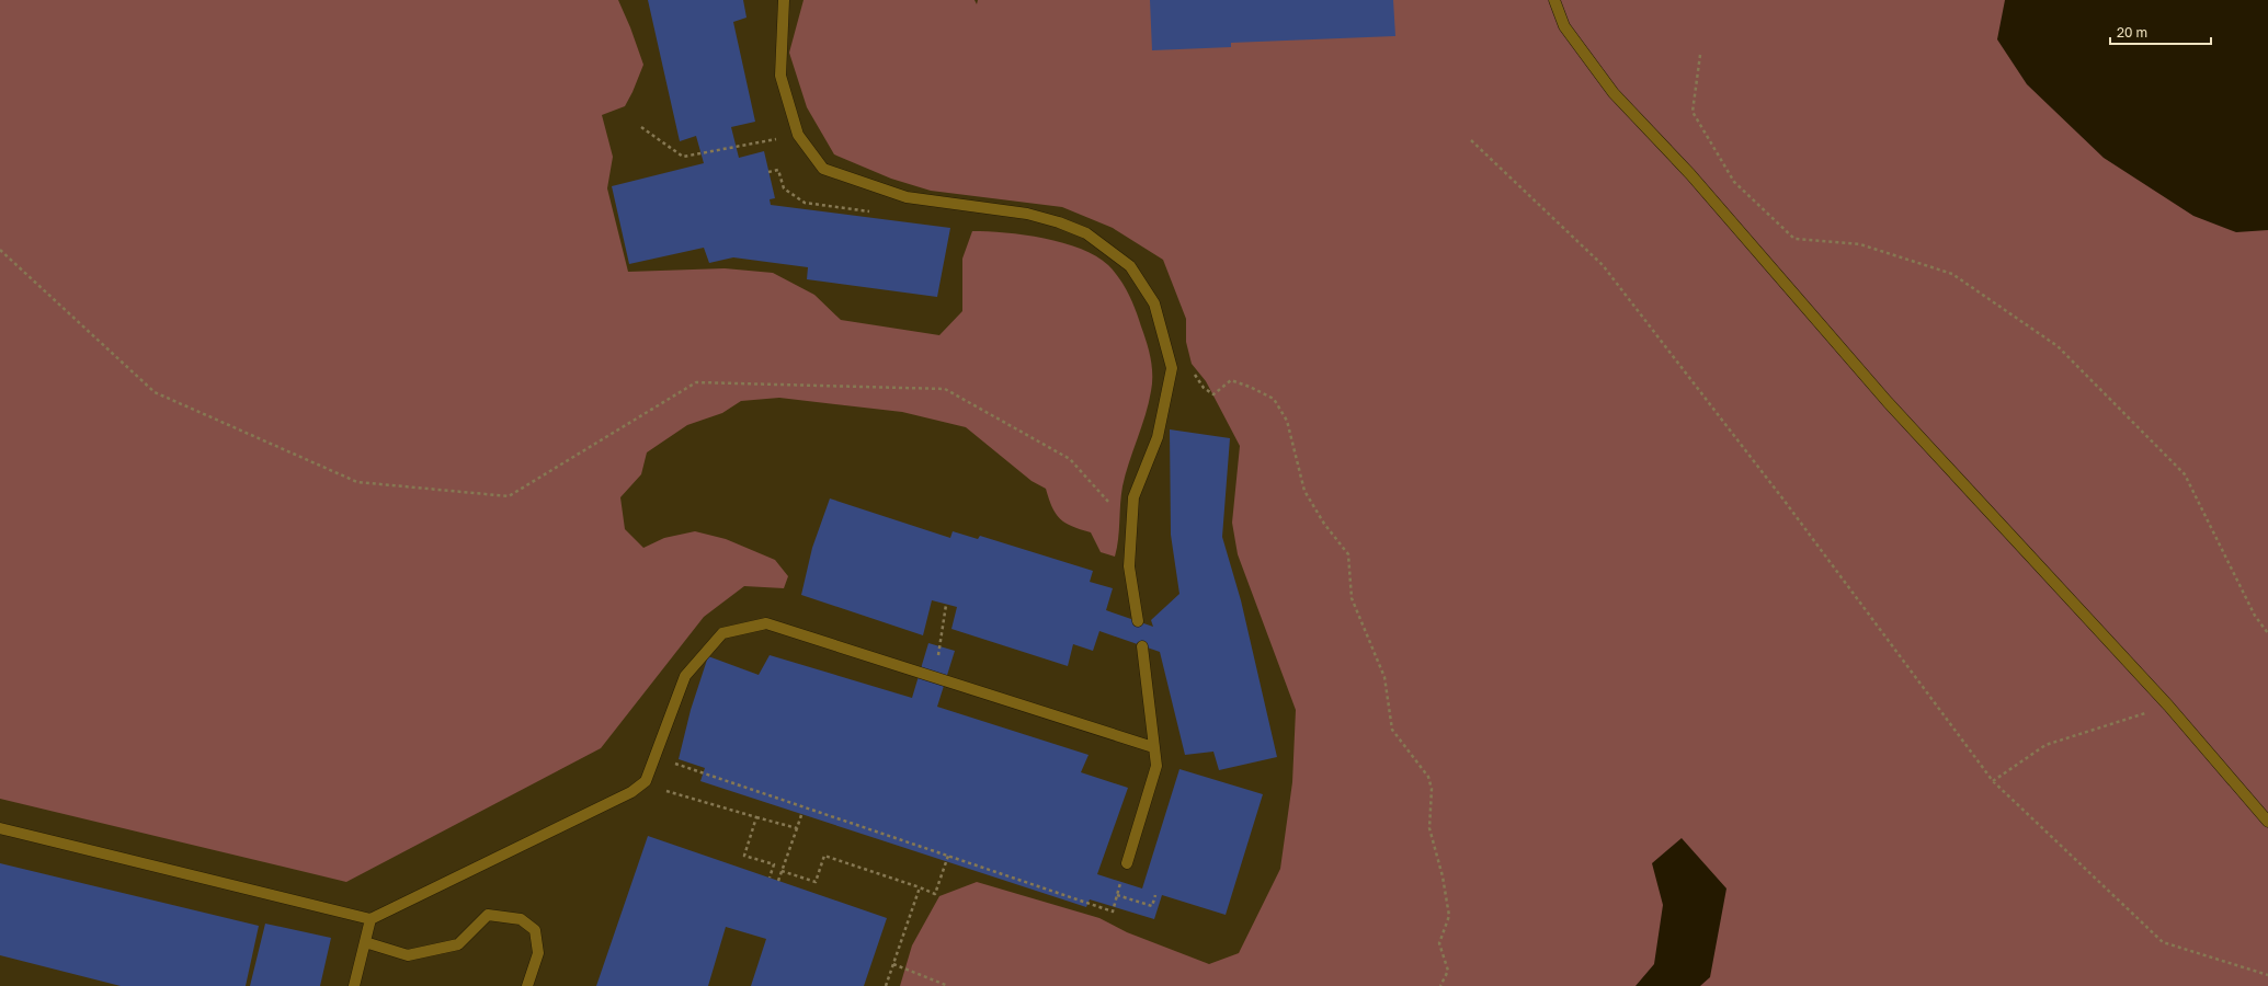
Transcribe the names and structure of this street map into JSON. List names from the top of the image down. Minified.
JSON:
{"scale_bar":"20 m"}
